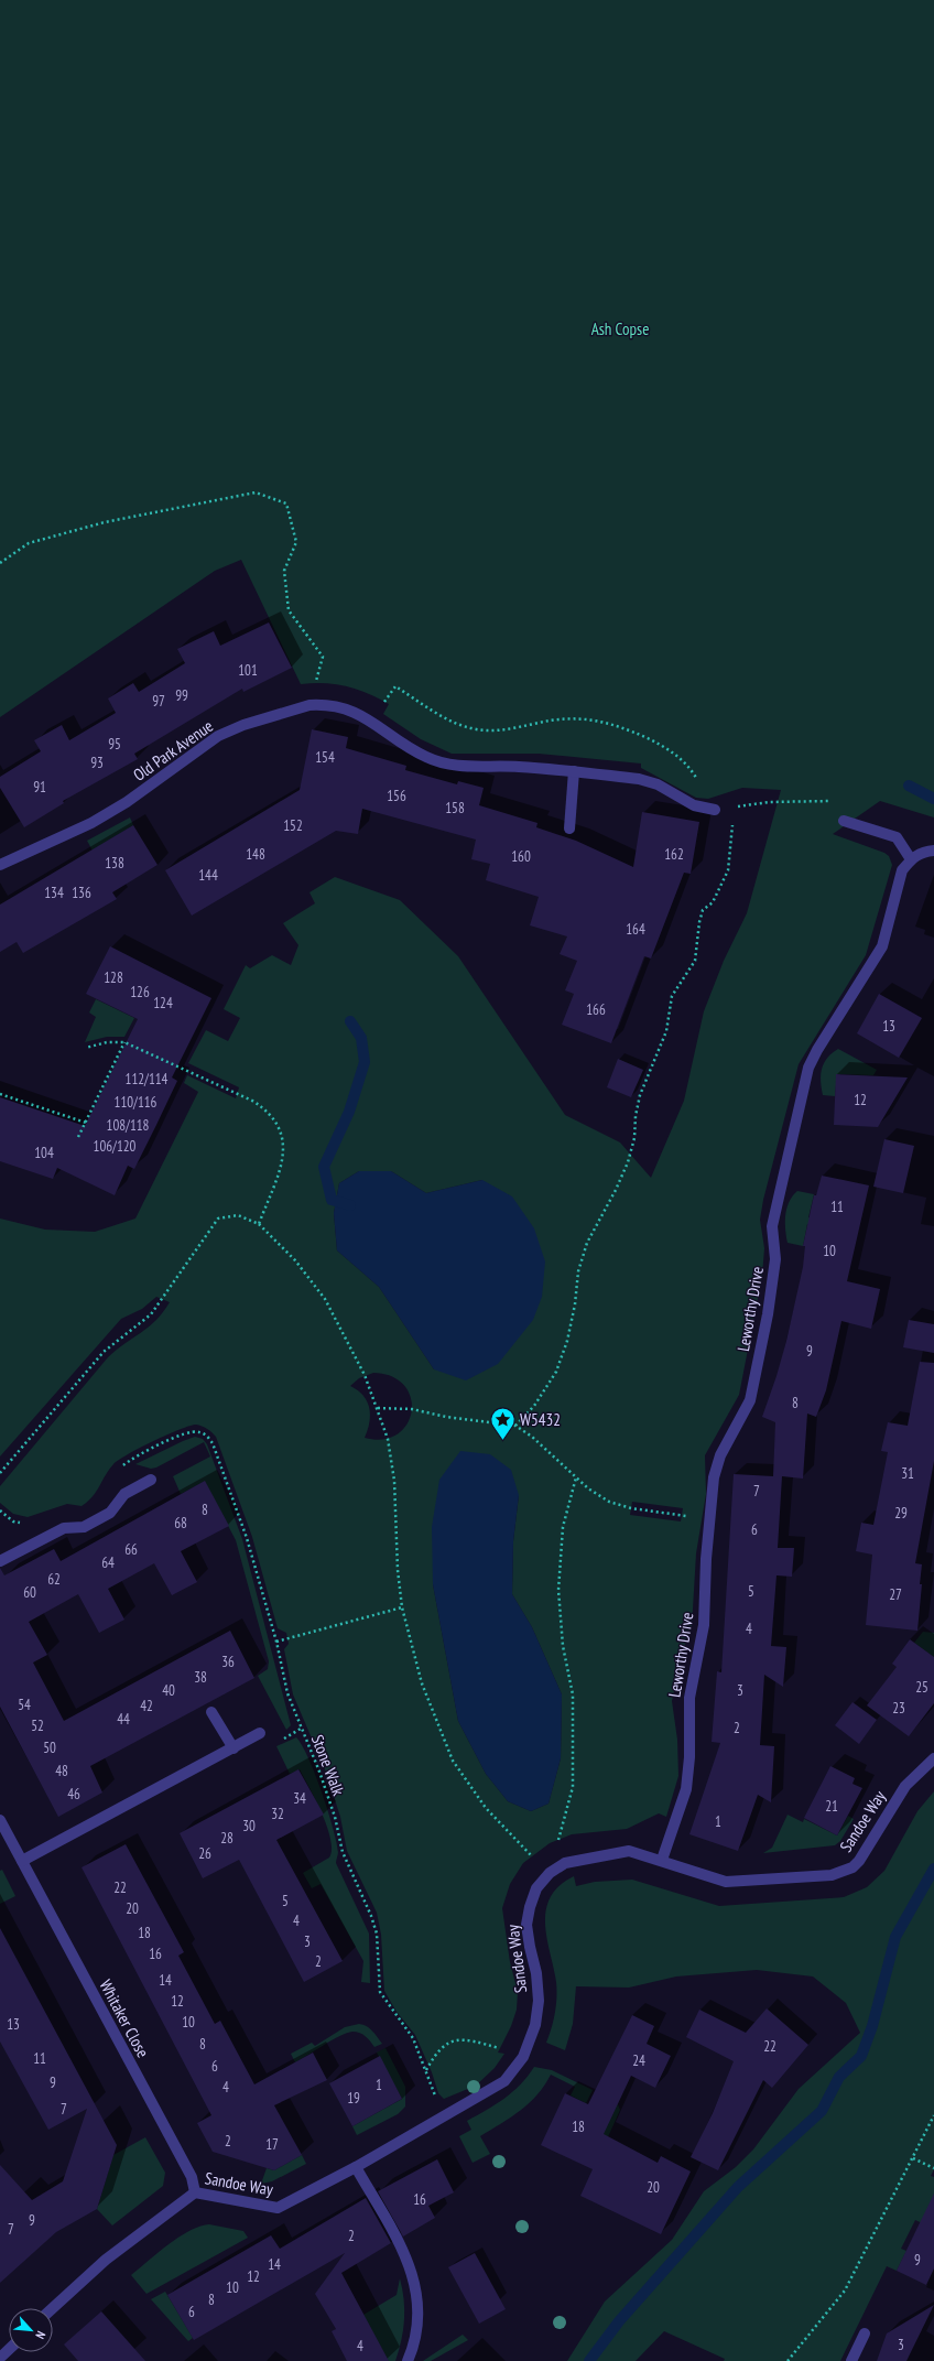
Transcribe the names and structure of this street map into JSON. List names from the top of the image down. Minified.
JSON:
{"streets":{"street":["Old Park Avenue","Leworthy Drive","Sandoe Way","Whitaker Close"],"path":["Stone Walk"]},"crossings":[["Leworthy Drive","Sandoe Way"],["Stone Walk","Sandoe Way"],["Sandoe Way","Whitaker Close"]],"parks":["Ash Copse"],"places":{"place":["W5432"]},"house_numbers":["101","99","97","95","154","93","91","156","158","152","148","162","160","138","144","134","136","164","128","126","124","166","13","112/114","12","110/116","108/118","106/120","104","11","10","9","8","31","7","8","29","68","6","66","64","62","5","60","27","4","36","38","25","40","3","54","42","23","44","52","2","50","48","46","34","21","32","1","30","28","26","22","5","20","4","18","3","16","2","14","12","10","13","8","22","11","24","6","9","1","4","19","7","18","2","17","20","16","9","7","2","9","14","12","10","8","6","3","4"],"north":"bottom right"}
